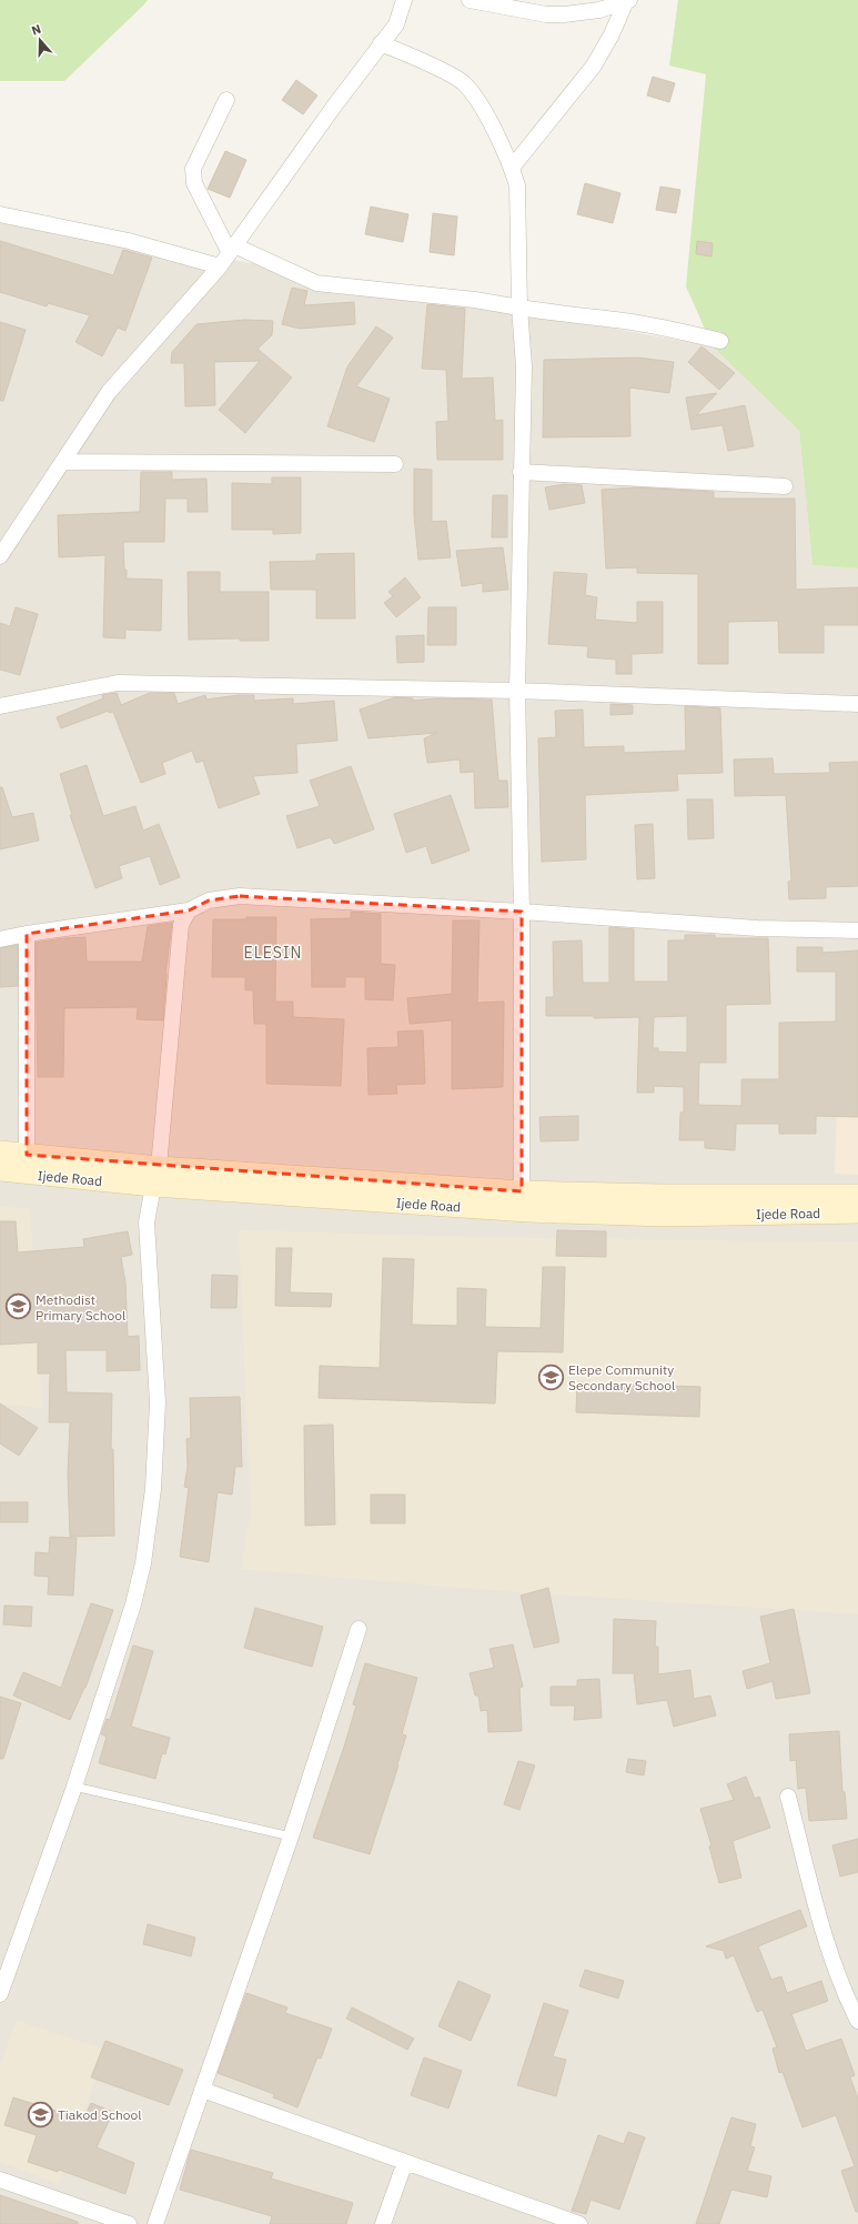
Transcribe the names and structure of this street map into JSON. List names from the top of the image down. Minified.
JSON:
{"streets":{"main road":["Ijede Road"]},"districts":["ELESIN"],"places":{"school or university":["Methodist Primary School","Elepe Community Secondary School","Tiakod School"]},"north":"top"}
